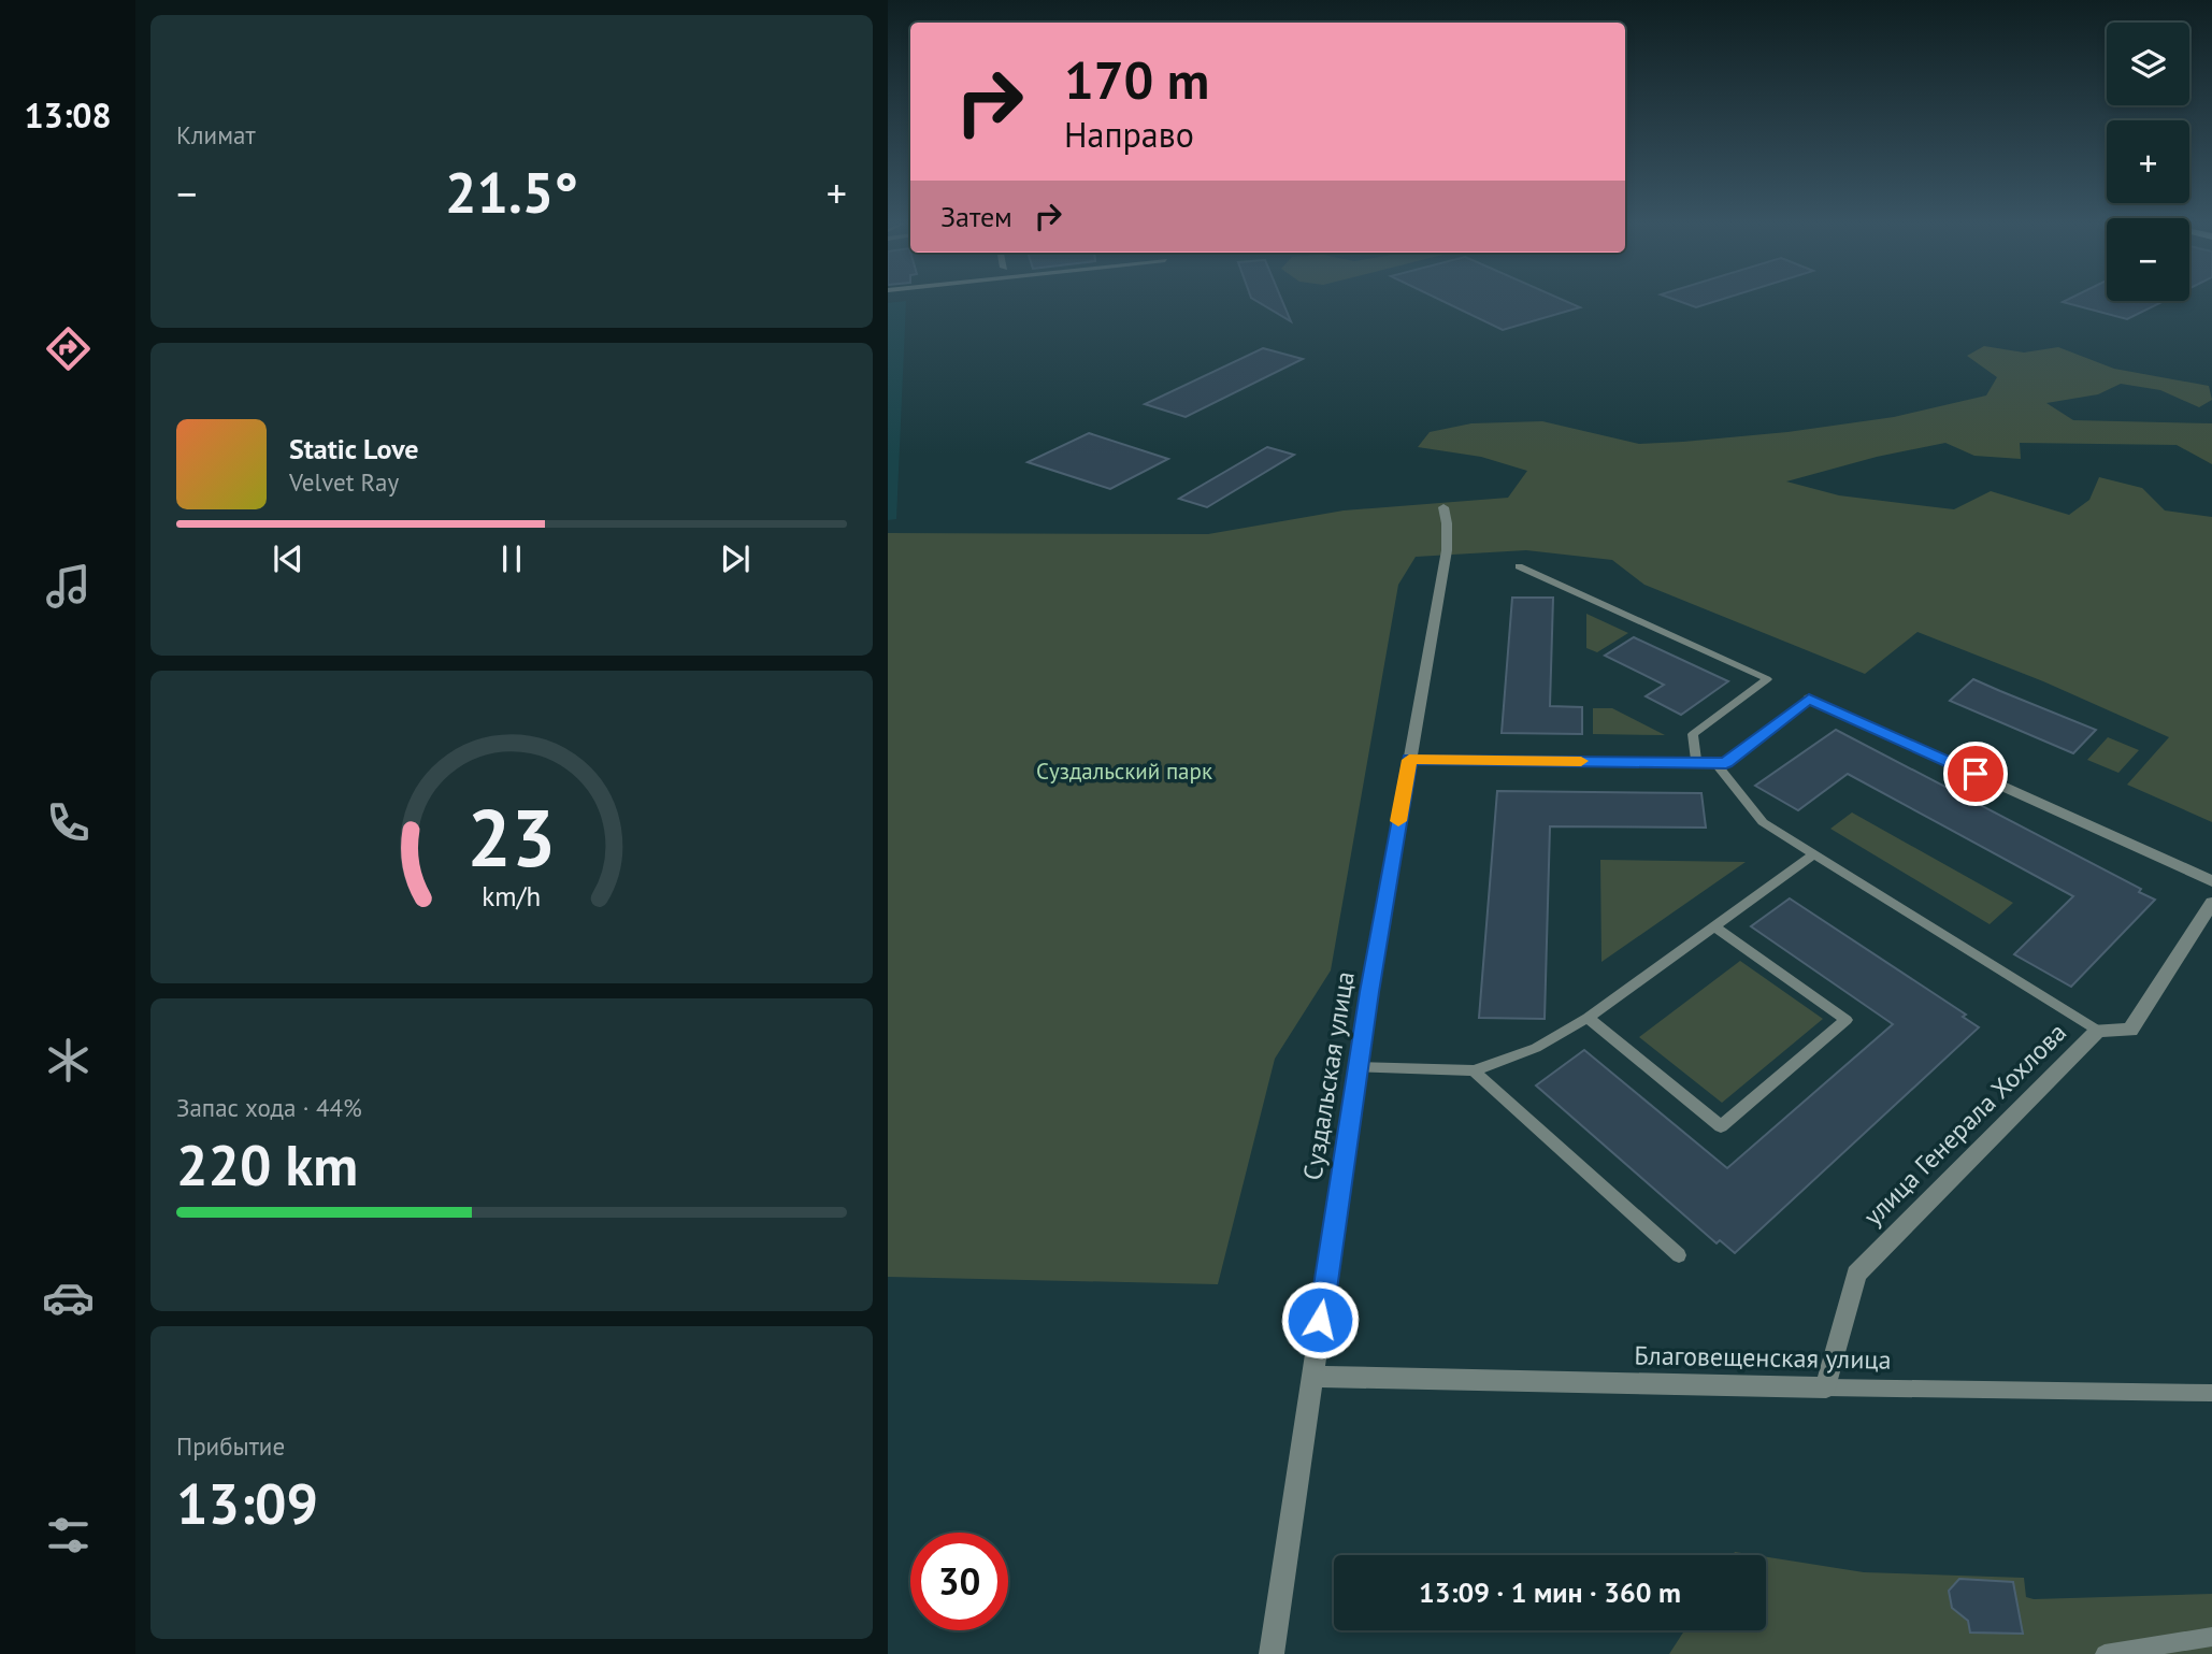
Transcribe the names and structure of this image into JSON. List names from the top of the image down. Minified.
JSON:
{"streets":{"street":["Суздальская улица","улица Генерала Хохлова","Благовещенская улица"]},"crossings":[["Суздальская улица","Благовещенская улица"],["улица Генерала Хохлова","Благовещенская улица"]],"parks":["Суздальский парк"],"page":{"tabs":"13:08","tile":["Климат",["Запас хода · 44%","220 km"],["Прибытие","13:09"]],"map_buttons":["+","−"],"turn":["170 m","Направо"],"heat":["−","21.5°","+"],"then":"Затем","song":["Static Love","Velvet Ray"],"limit":"30","trip":"13:09 · 1 мин · 360 m","gauge":["23","km/h"]}}
